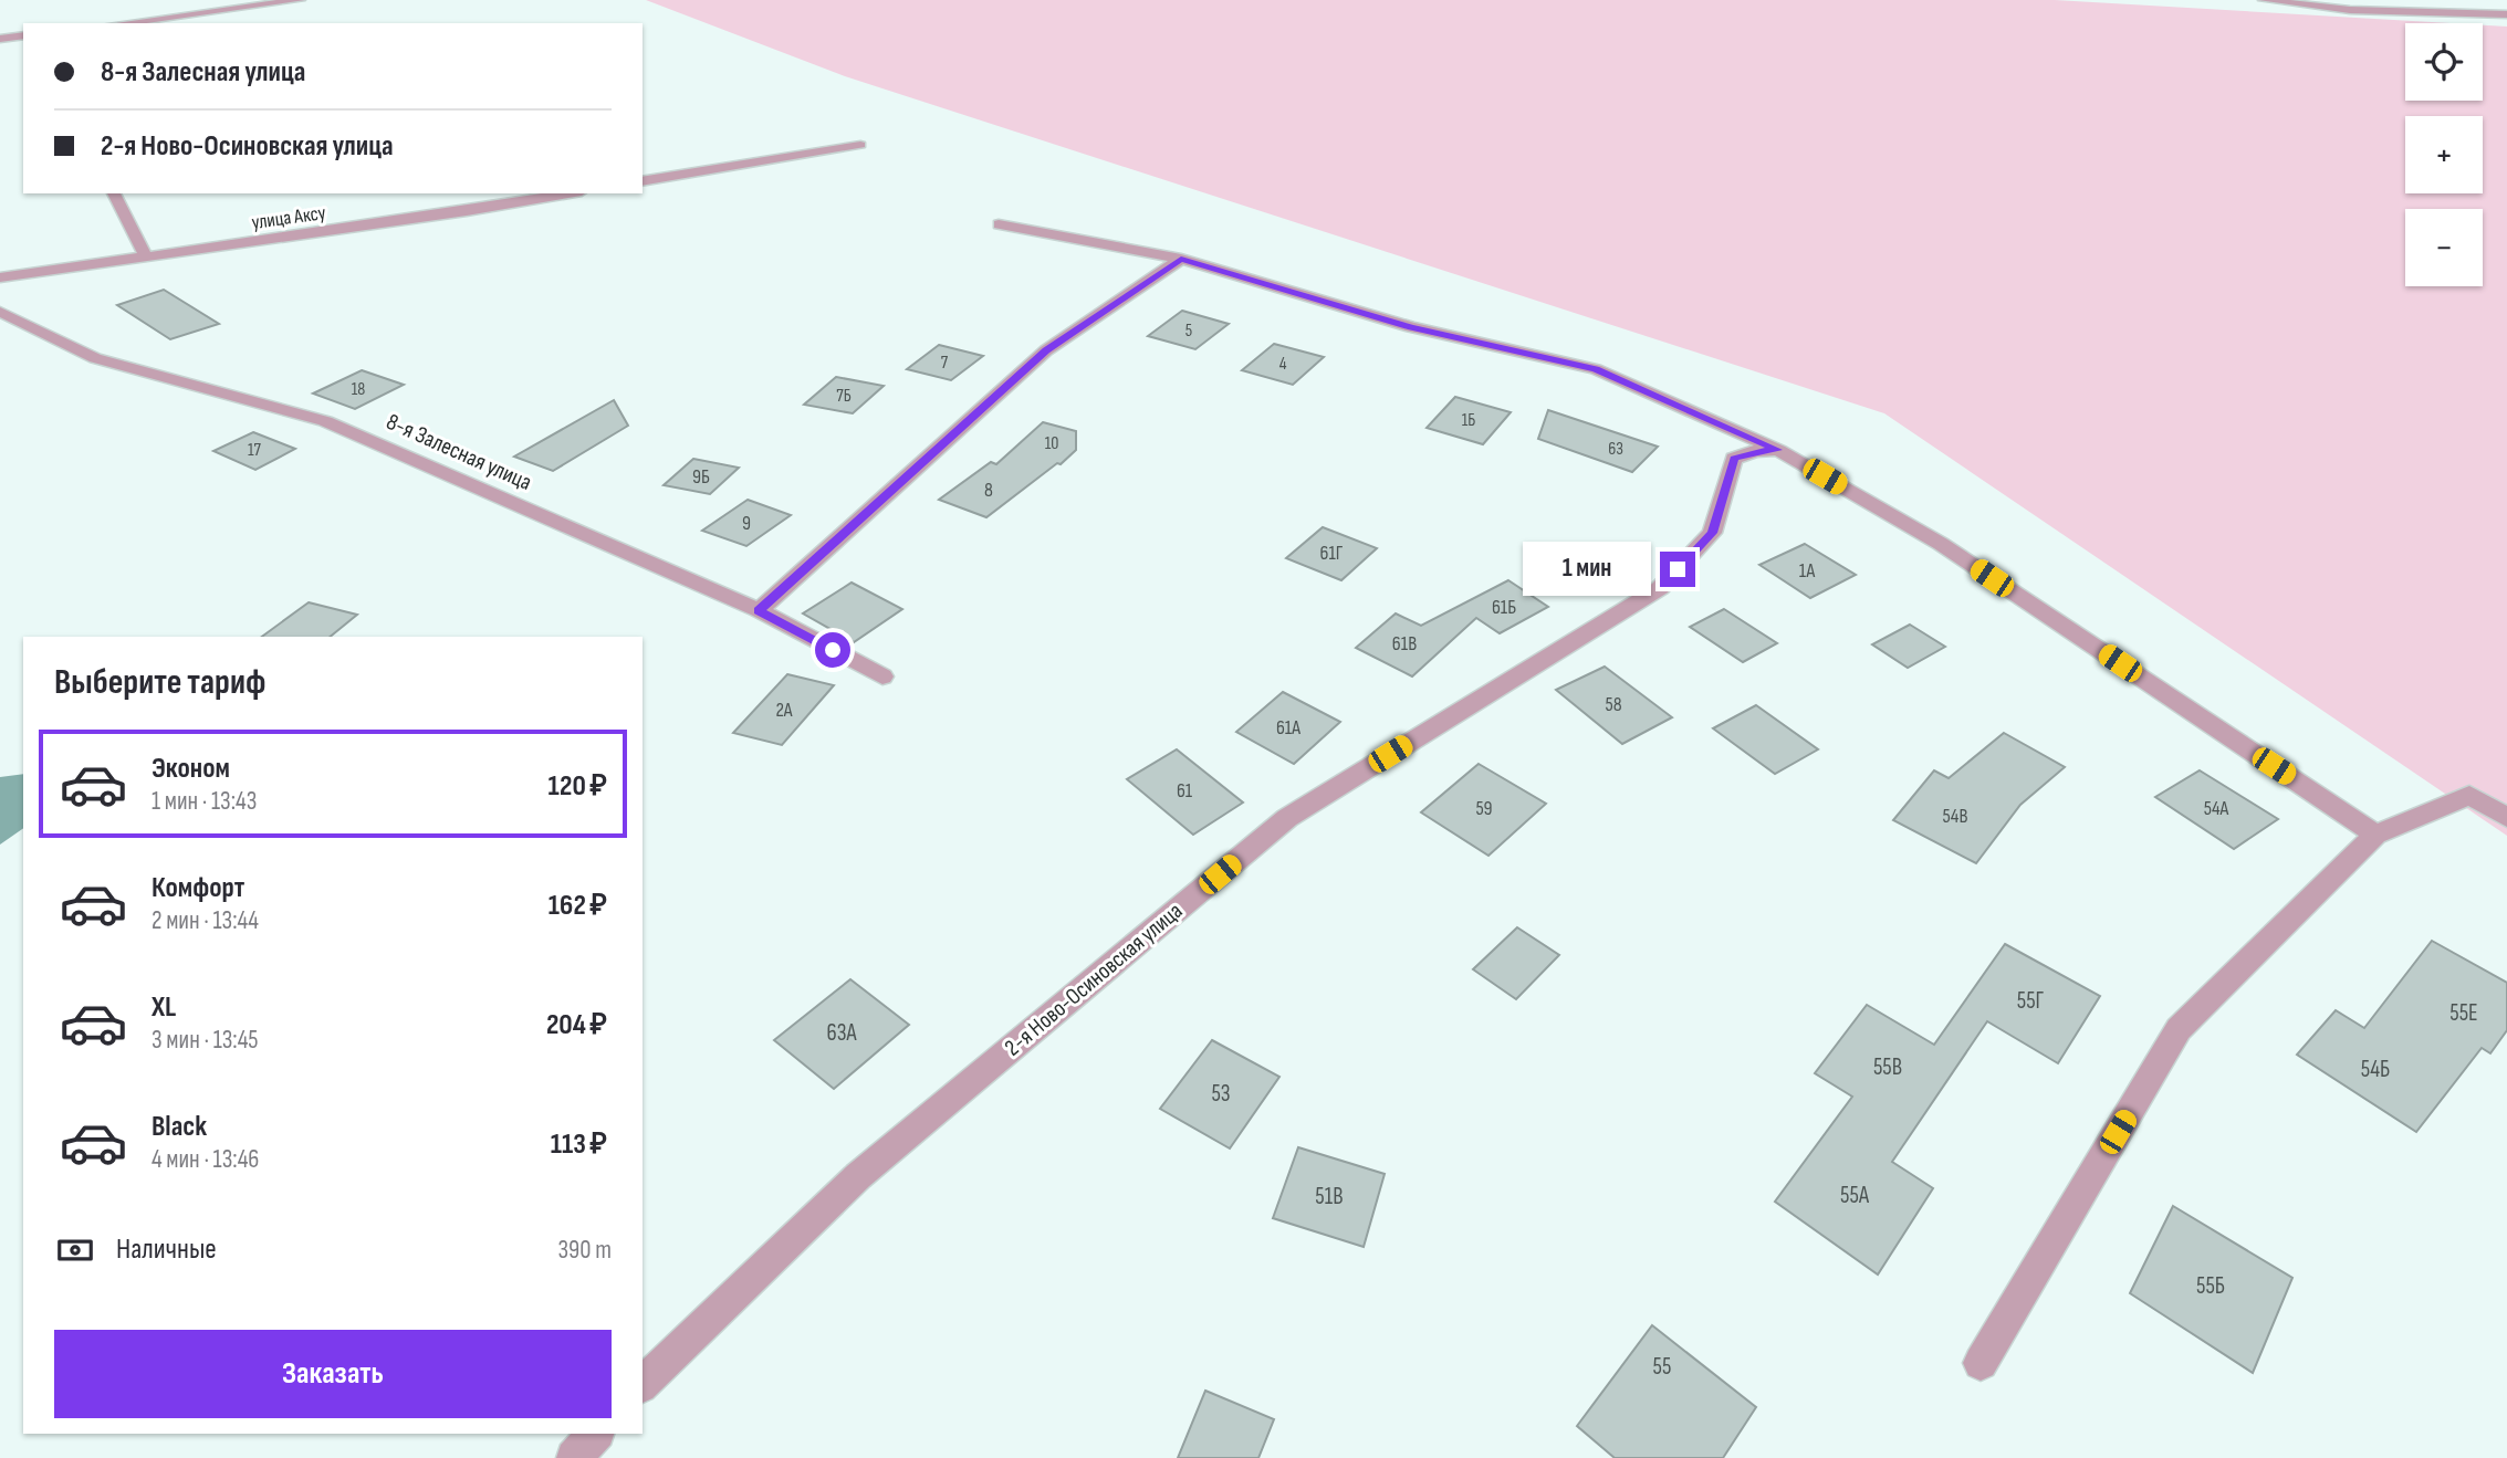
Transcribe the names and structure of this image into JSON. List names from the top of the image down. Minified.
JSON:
{"streets":{"street":["улица Аксу","8-я Залесная улица","2-я Ново-Осиновская улица"]},"house_numbers":["5","7","4","18","7Б","1Б","10","63","17","9Б","8","9","61Г","1А","61Б","61В","58","2А","61А","61","59","54А","54В","55Г","55Е","63А","55В","54Б","53","55А","51В","55Б","55"],"page":{"map_buttons":["+","−"],"banner":["8-я Залесная улица","2-я Ново-Осиновская улица"],"bubble":"1 мин","heading":"Выберите тариф","list":[{"name":"Эконом","note":"1 мин · 13:43","value":"120 ₽"},{"name":"Комфорт","note":"2 мин · 13:44","value":"162 ₽"},{"name":"XL","note":"3 мин · 13:45","value":"204 ₽"},{"name":"Black","note":"4 мин · 13:46","value":"113 ₽"}],"pay":["Наличные","390 m"],"buttons":"Заказать"}}
